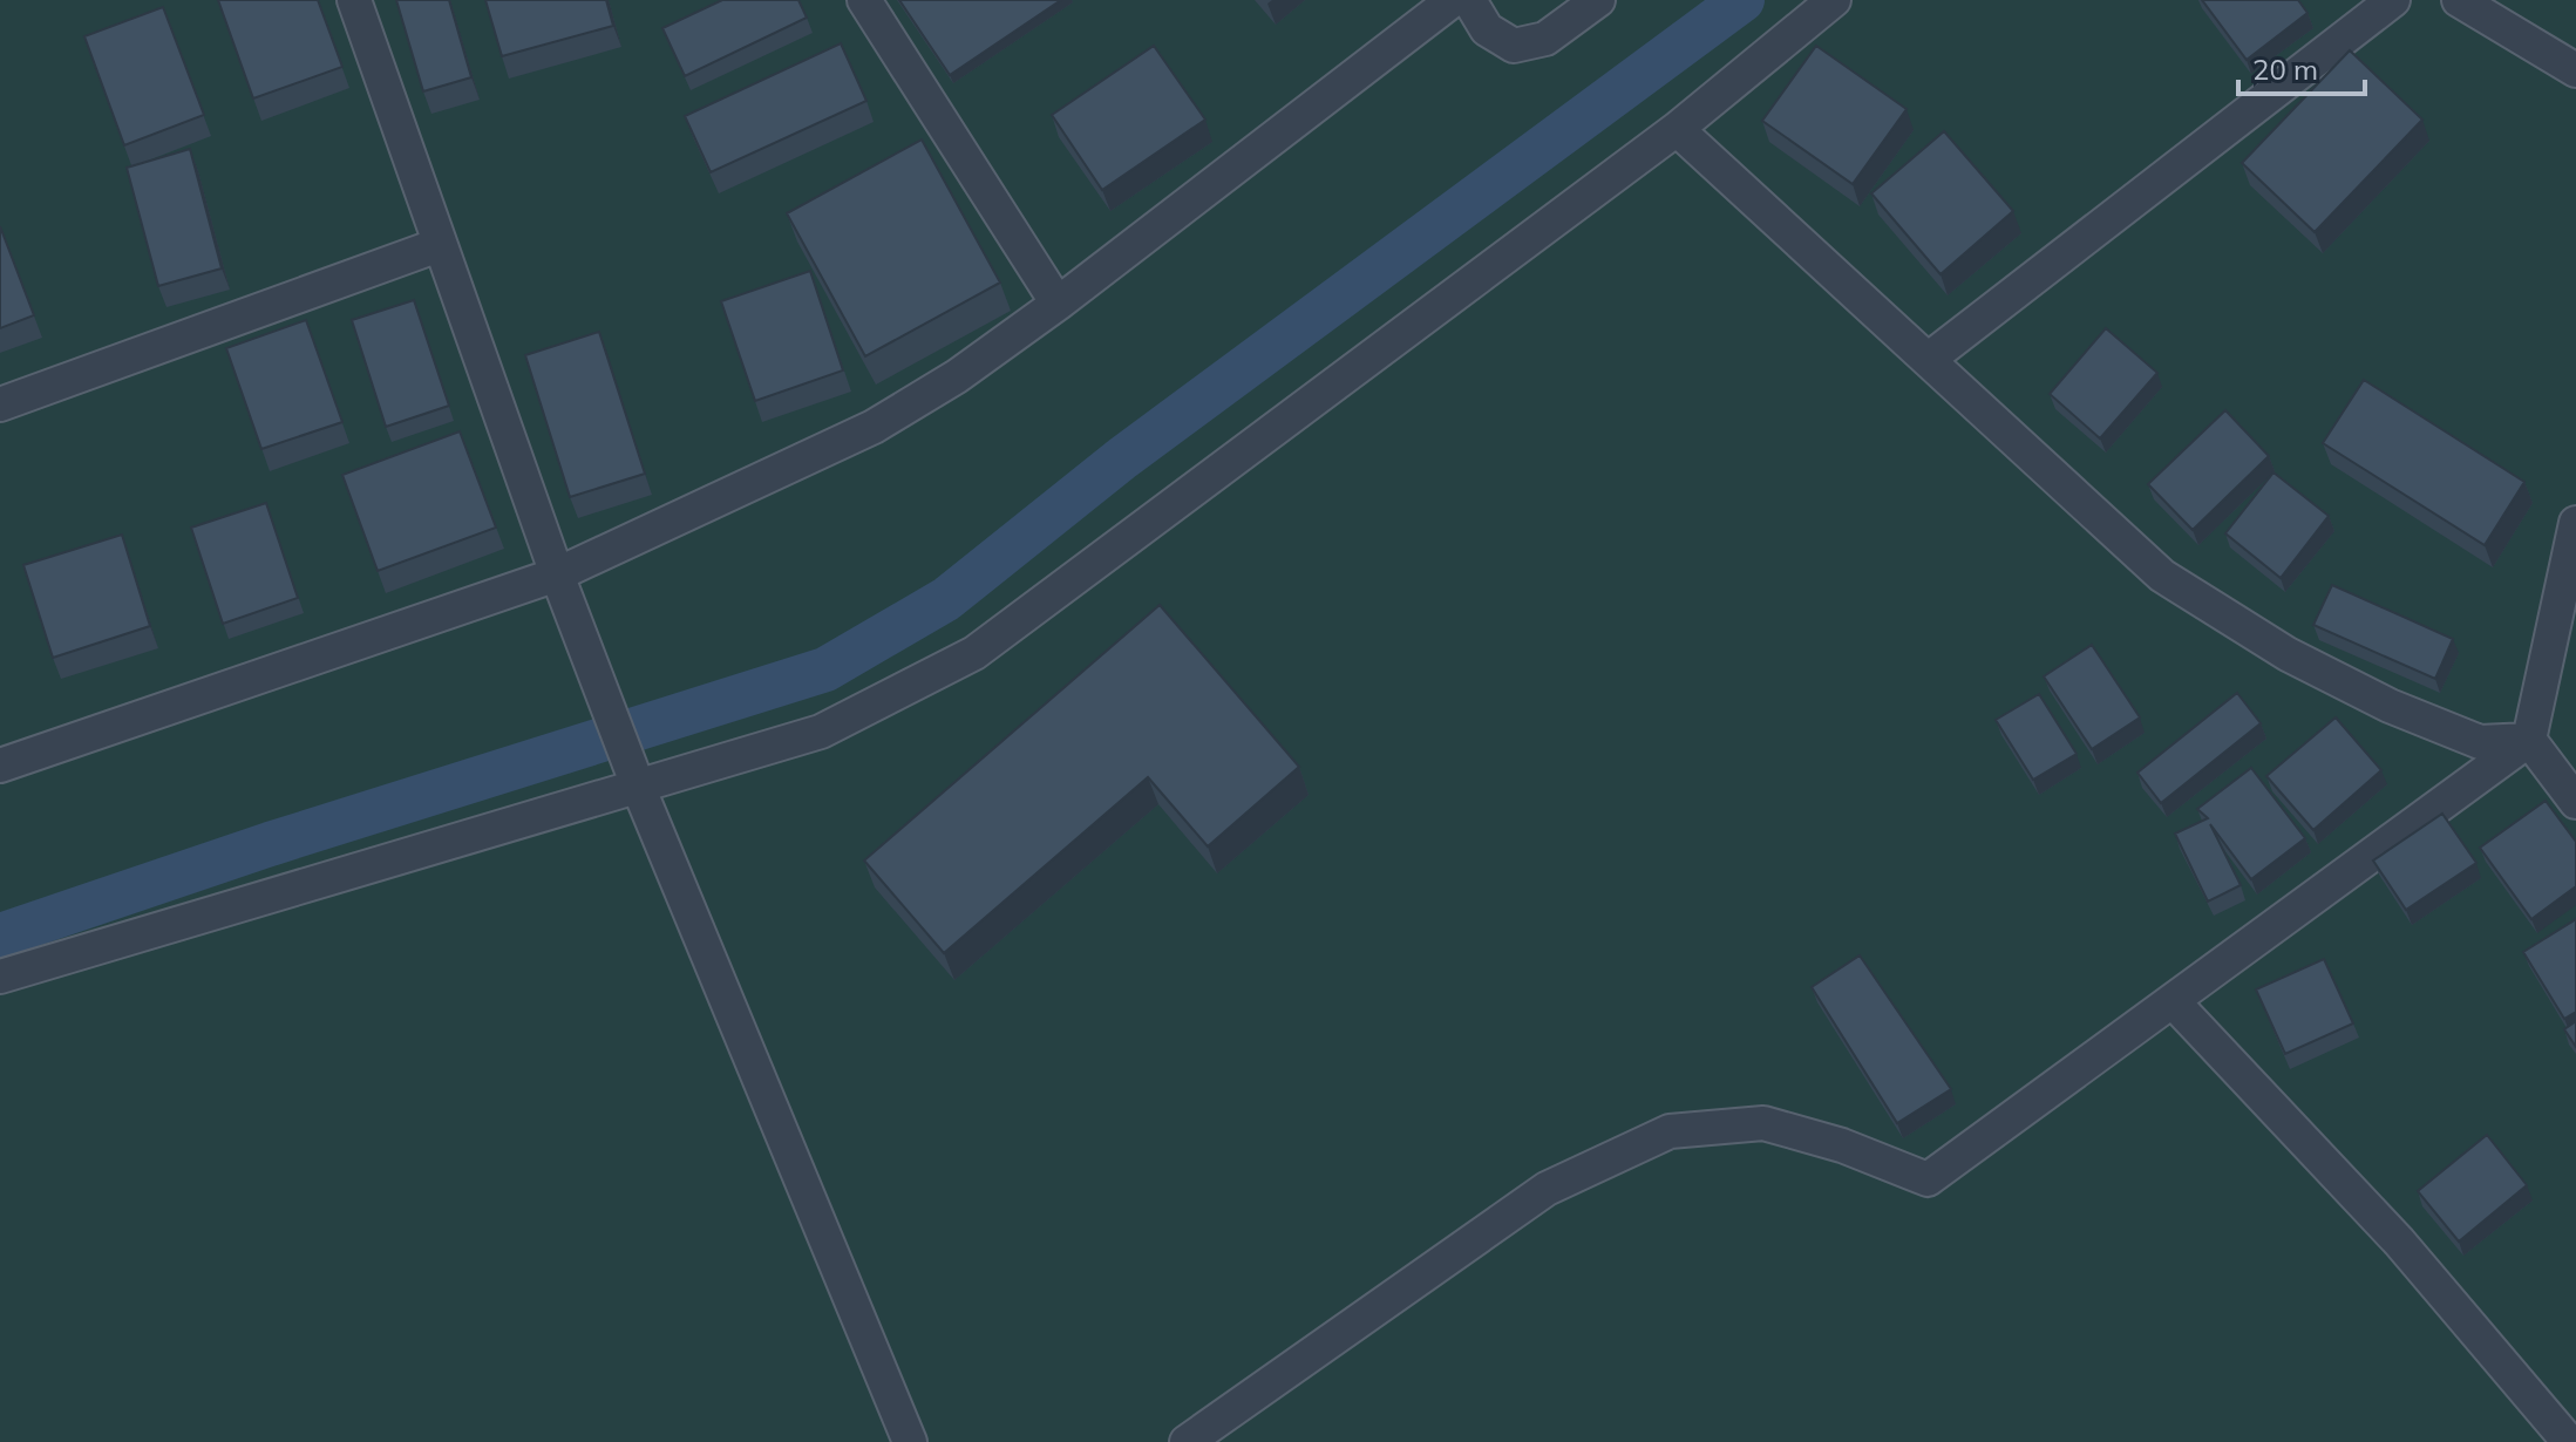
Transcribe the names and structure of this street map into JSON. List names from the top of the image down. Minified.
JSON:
{"scale_bar":"20 m"}
